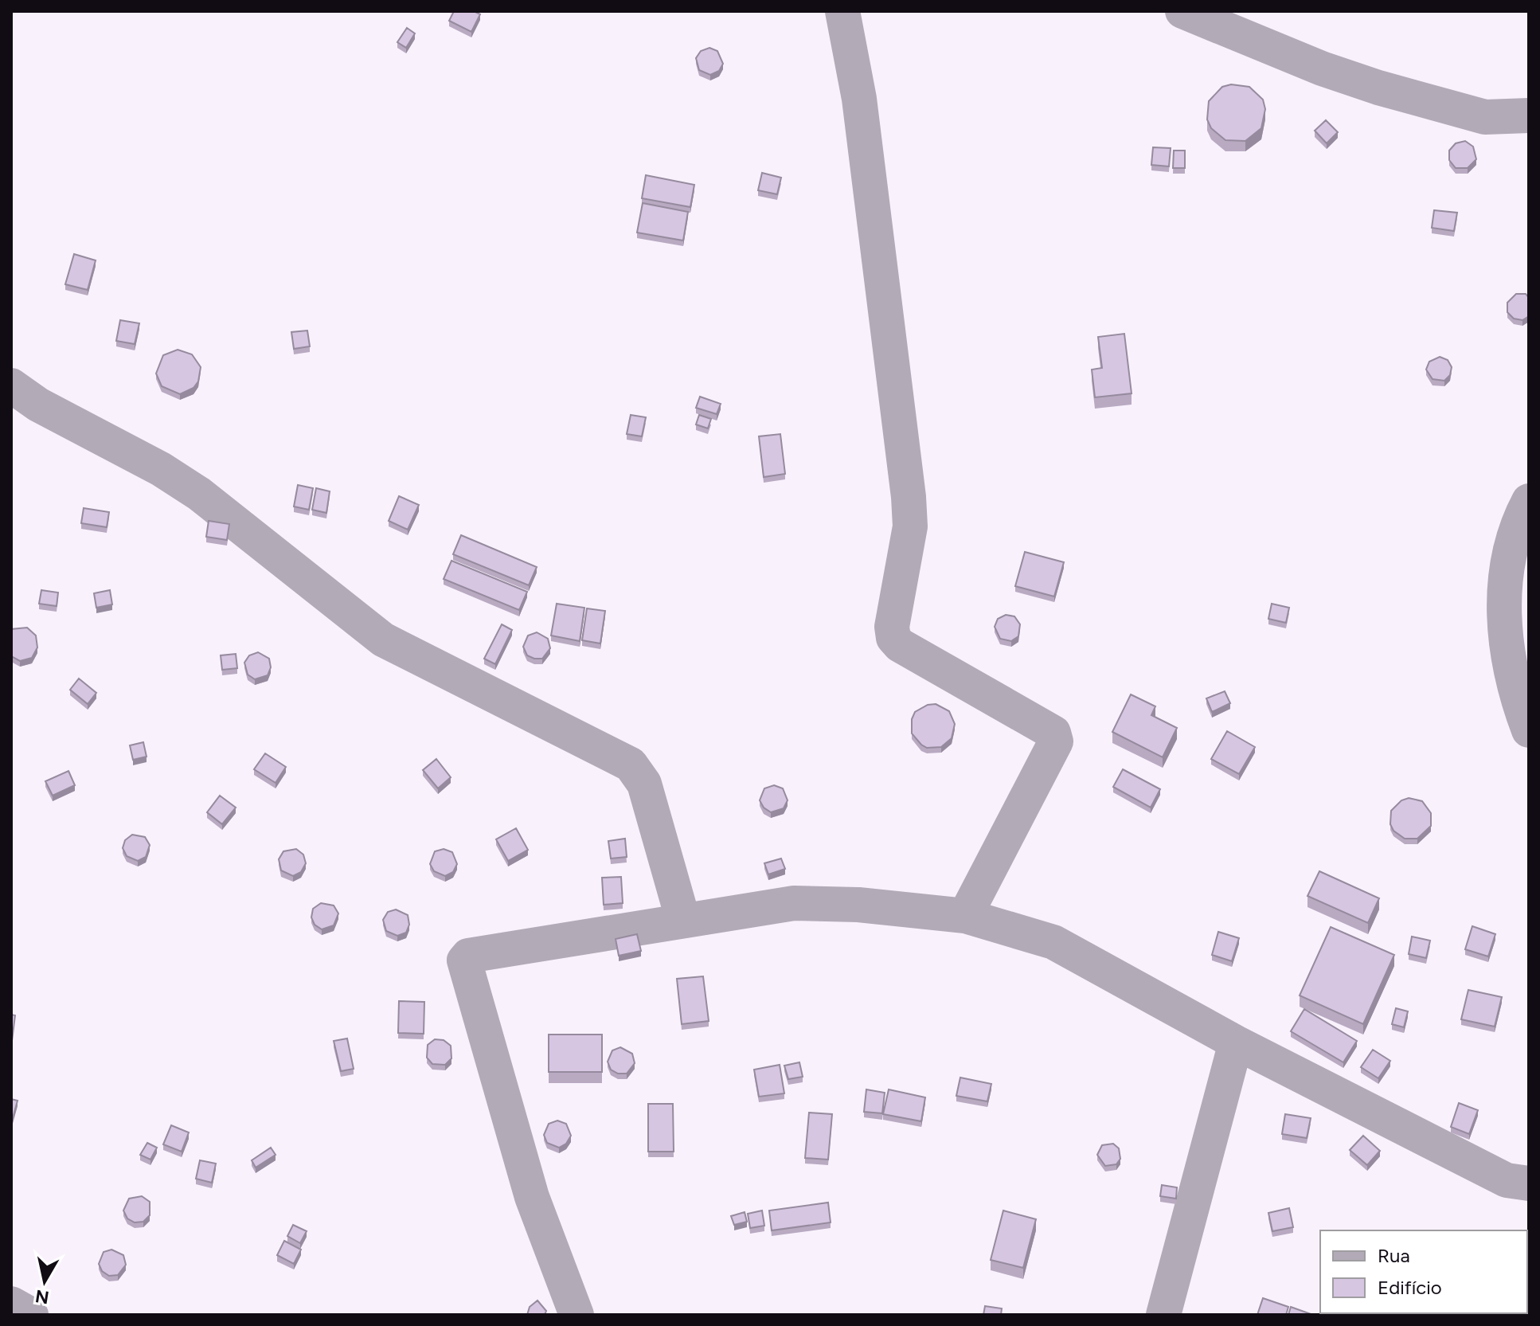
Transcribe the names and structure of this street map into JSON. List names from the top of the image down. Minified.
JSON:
{"legend":["Rua","Edifício"],"north":"bottom"}
